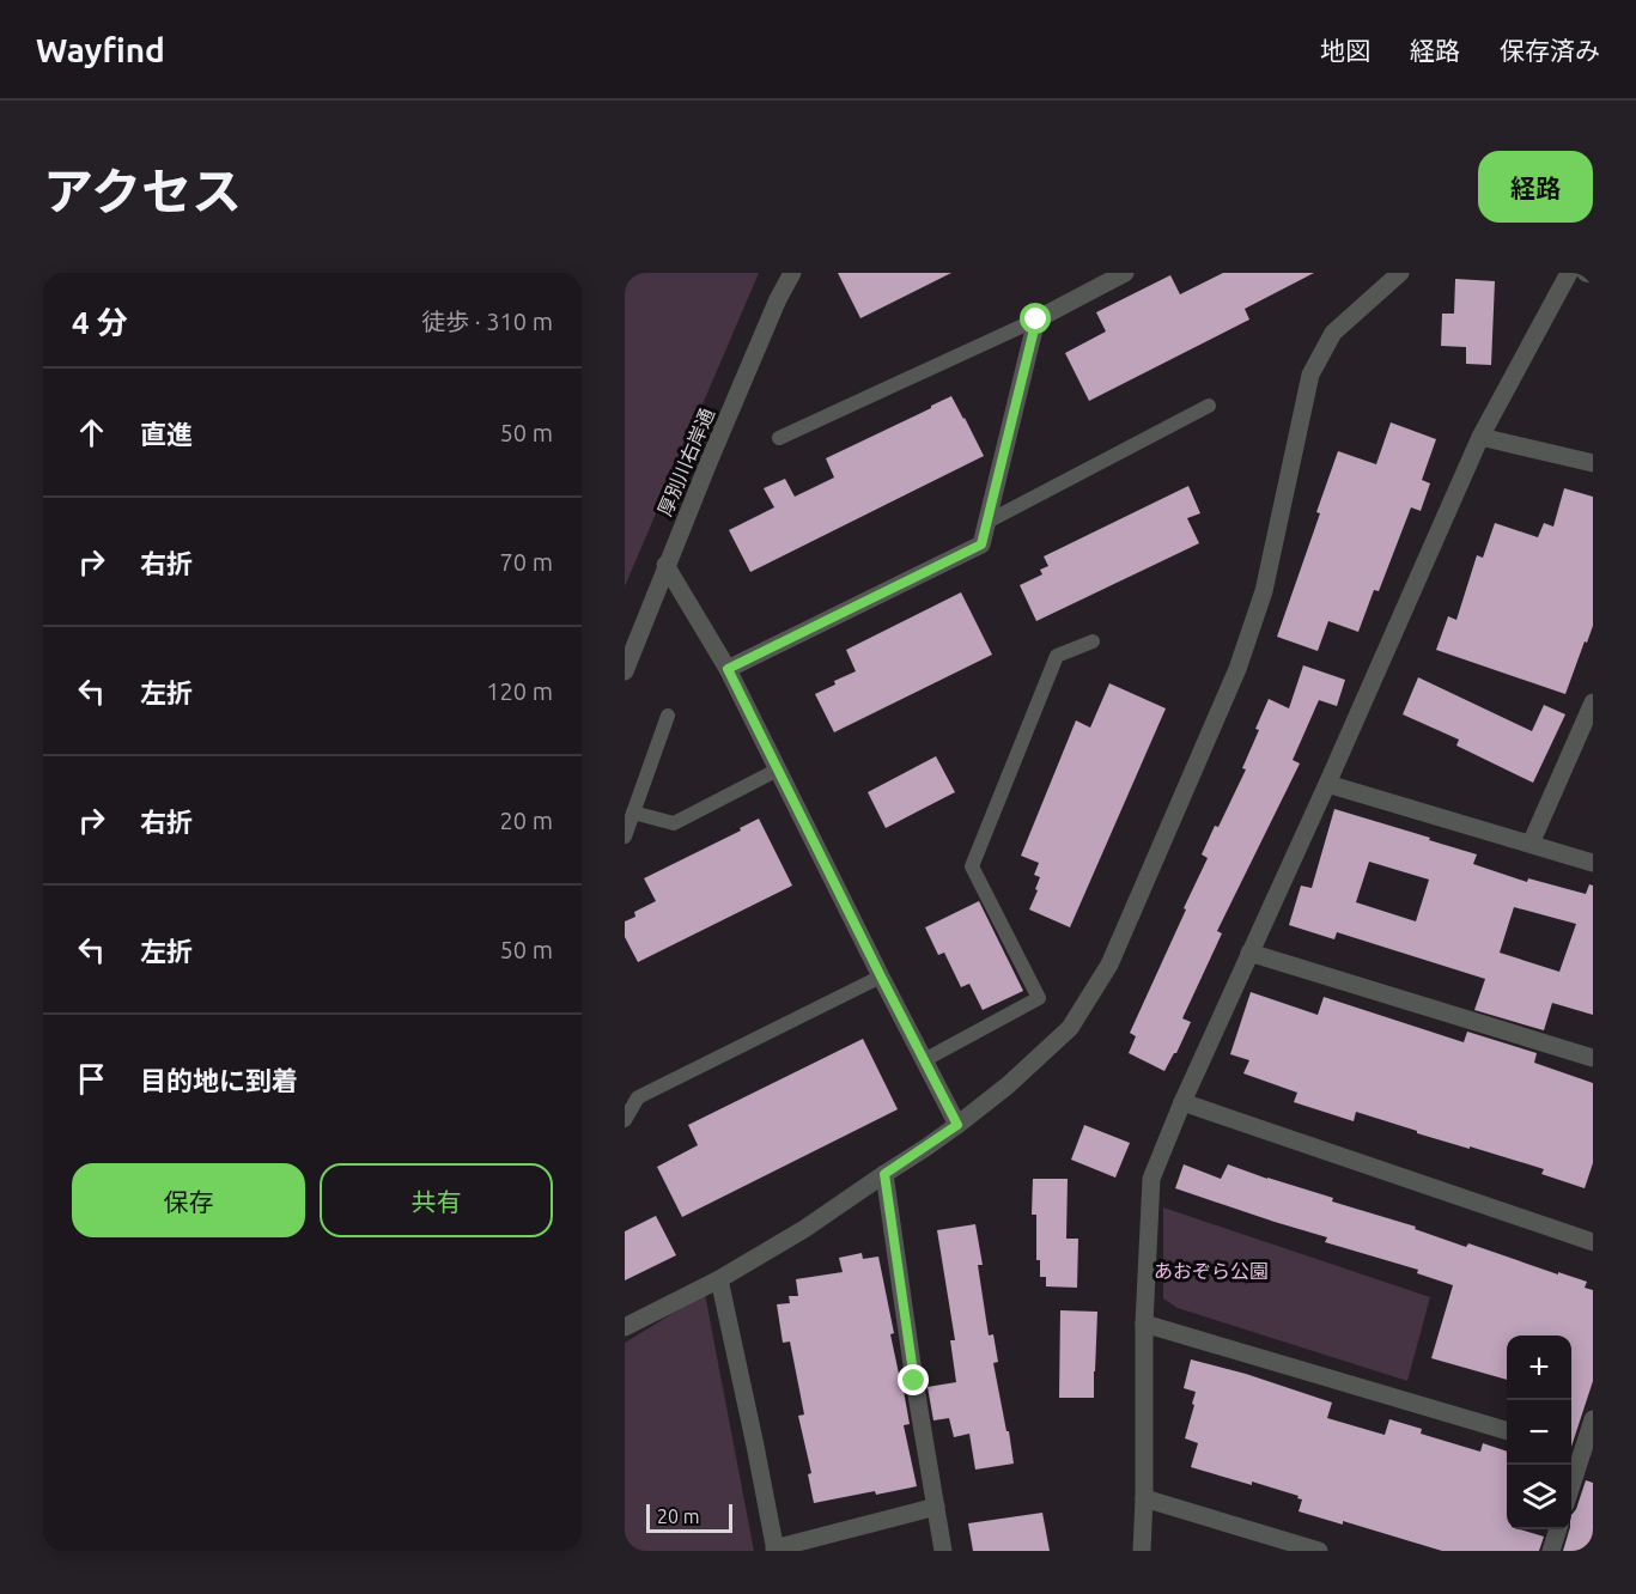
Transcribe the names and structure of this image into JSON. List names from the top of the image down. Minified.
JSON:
{"streets":{"street":["厚別川右岸通"]},"parks":["あおぞら公園"],"scale_bar":"20 m","page":{"header":"Wayfind","nav":["地図","経路","保存済み"],"title":"アクセス","buttons":["経路",["保存","共有"]],"heading":["4 分","徒歩 · 310 m"],"list":[["直進","50 m"],["右折","70 m"],["左折","120 m"],["右折","20 m"],["左折","50 m"],"目的地に到着"],"map_buttons":["+","−"],"scale":"20 m"}}
